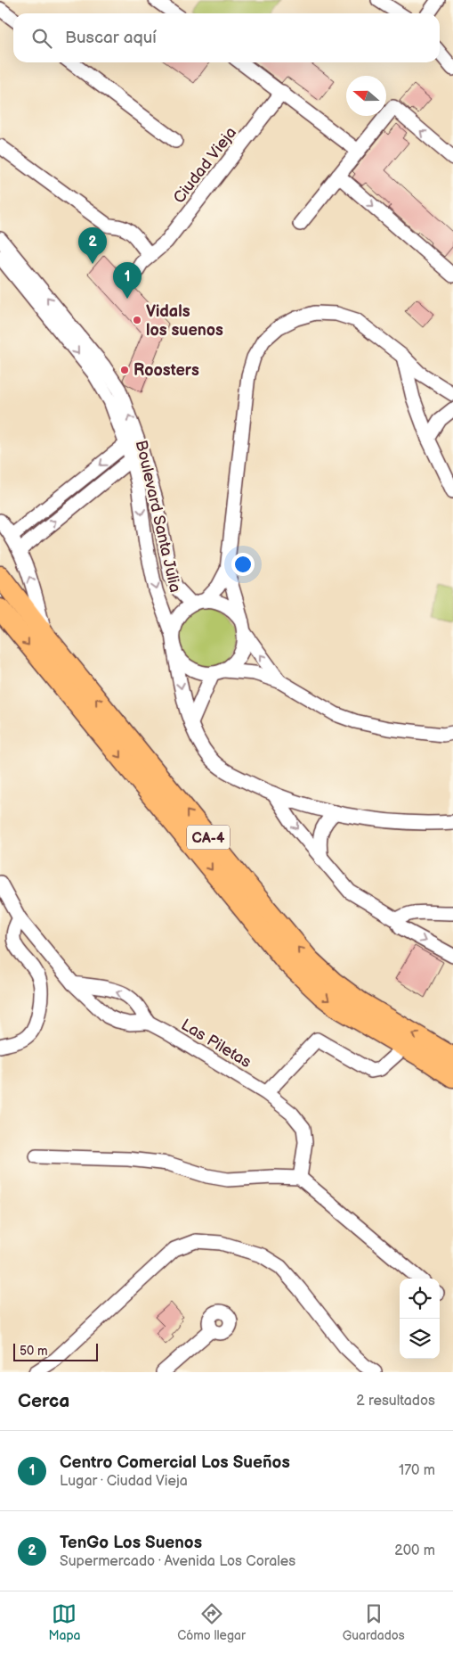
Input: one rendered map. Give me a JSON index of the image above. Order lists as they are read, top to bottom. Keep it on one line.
{"streets":{"highway":["CA-4"],"street":["Ciudad Vieja","Boulevard Santa Julia","Las Piletas"]},"places":["Vidals los suenos","Roosters"],"scale_bar":"50 m","north":"left","page":{"search":"Buscar aquí","pins":["2","1"],"scale":"50 m","heading":["Cerca","2 resultados"],"list":[{"mark":"1","name":"Centro Comercial Los Sueños","note":"Lugar · Ciudad Vieja","value":"170 m"},{"mark":"2","name":"TenGo Los Suenos","note":"Supermercado · Avenida Los Corales","value":"200 m"}],"nav":["Mapa","Cómo llegar","Guardados"]}}
